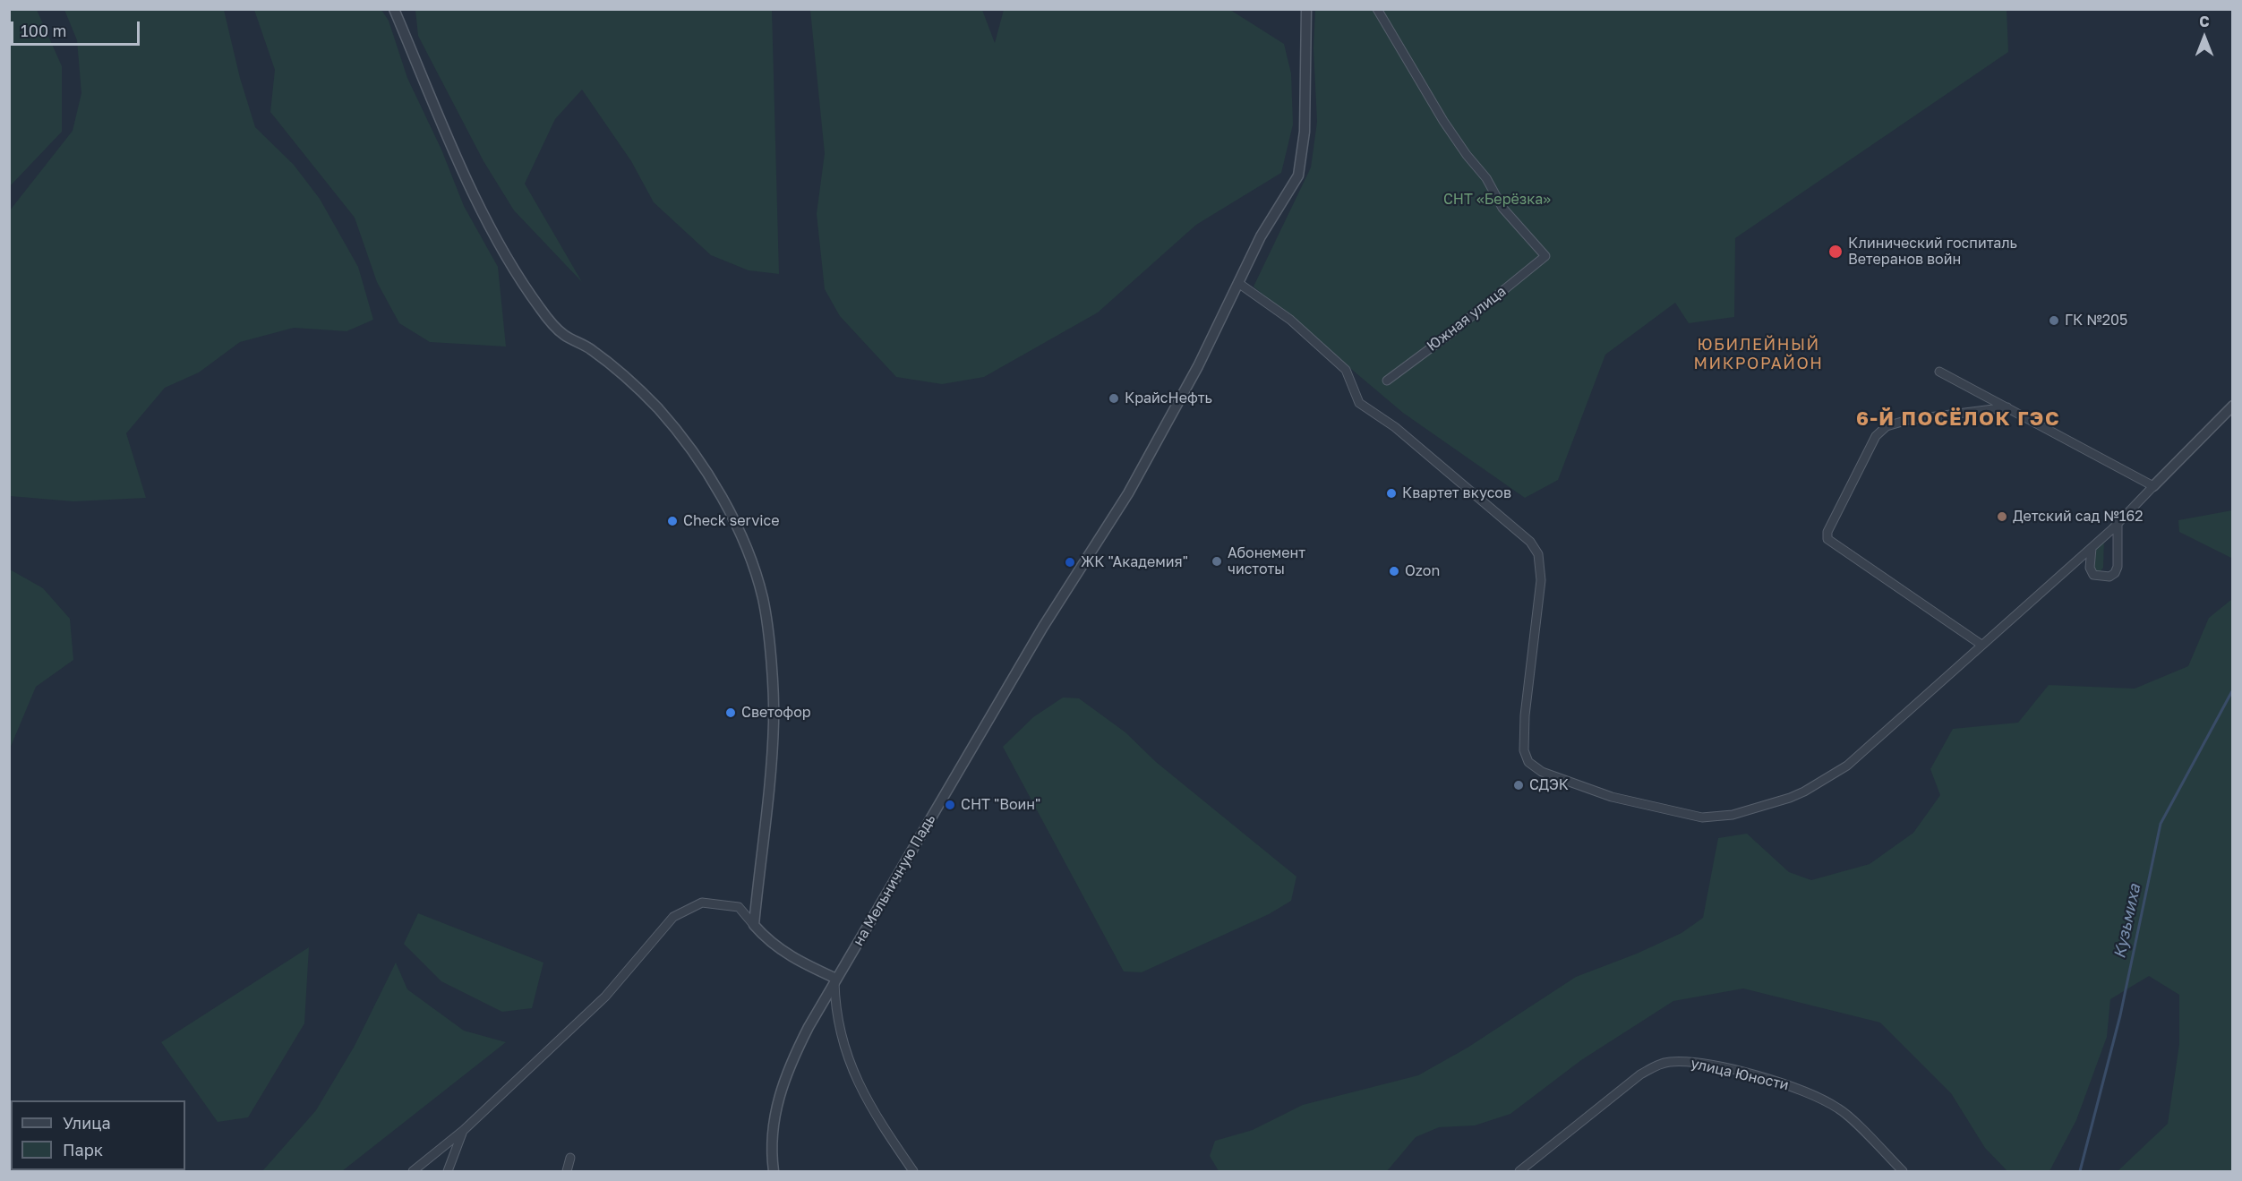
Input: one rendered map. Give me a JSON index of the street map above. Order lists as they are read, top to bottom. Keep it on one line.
{"streets":{"street":["Южная улица","на Мельничную Падь","улица Юности"]},"districts":["ЮБИЛЕЙНЫЙ МИКРОРАЙОН","6-Й ПОСЁЛОК ГЭС"],"water":["Кузьмиха"],"parks":["СНТ «Берёзка»"],"places":["Клинический госпиталь Ветеранов войн","ГК №205","КрайсНефть","Квартет вкусов","Детский сад №162","Check service","Абонемент чистоты","ЖК \"Академия\"","Ozon","Светофор","СДЭК","СНТ \"Воин\""],"legend":["Улица","Парк"],"scale_bar":"100 m","north":"top"}
